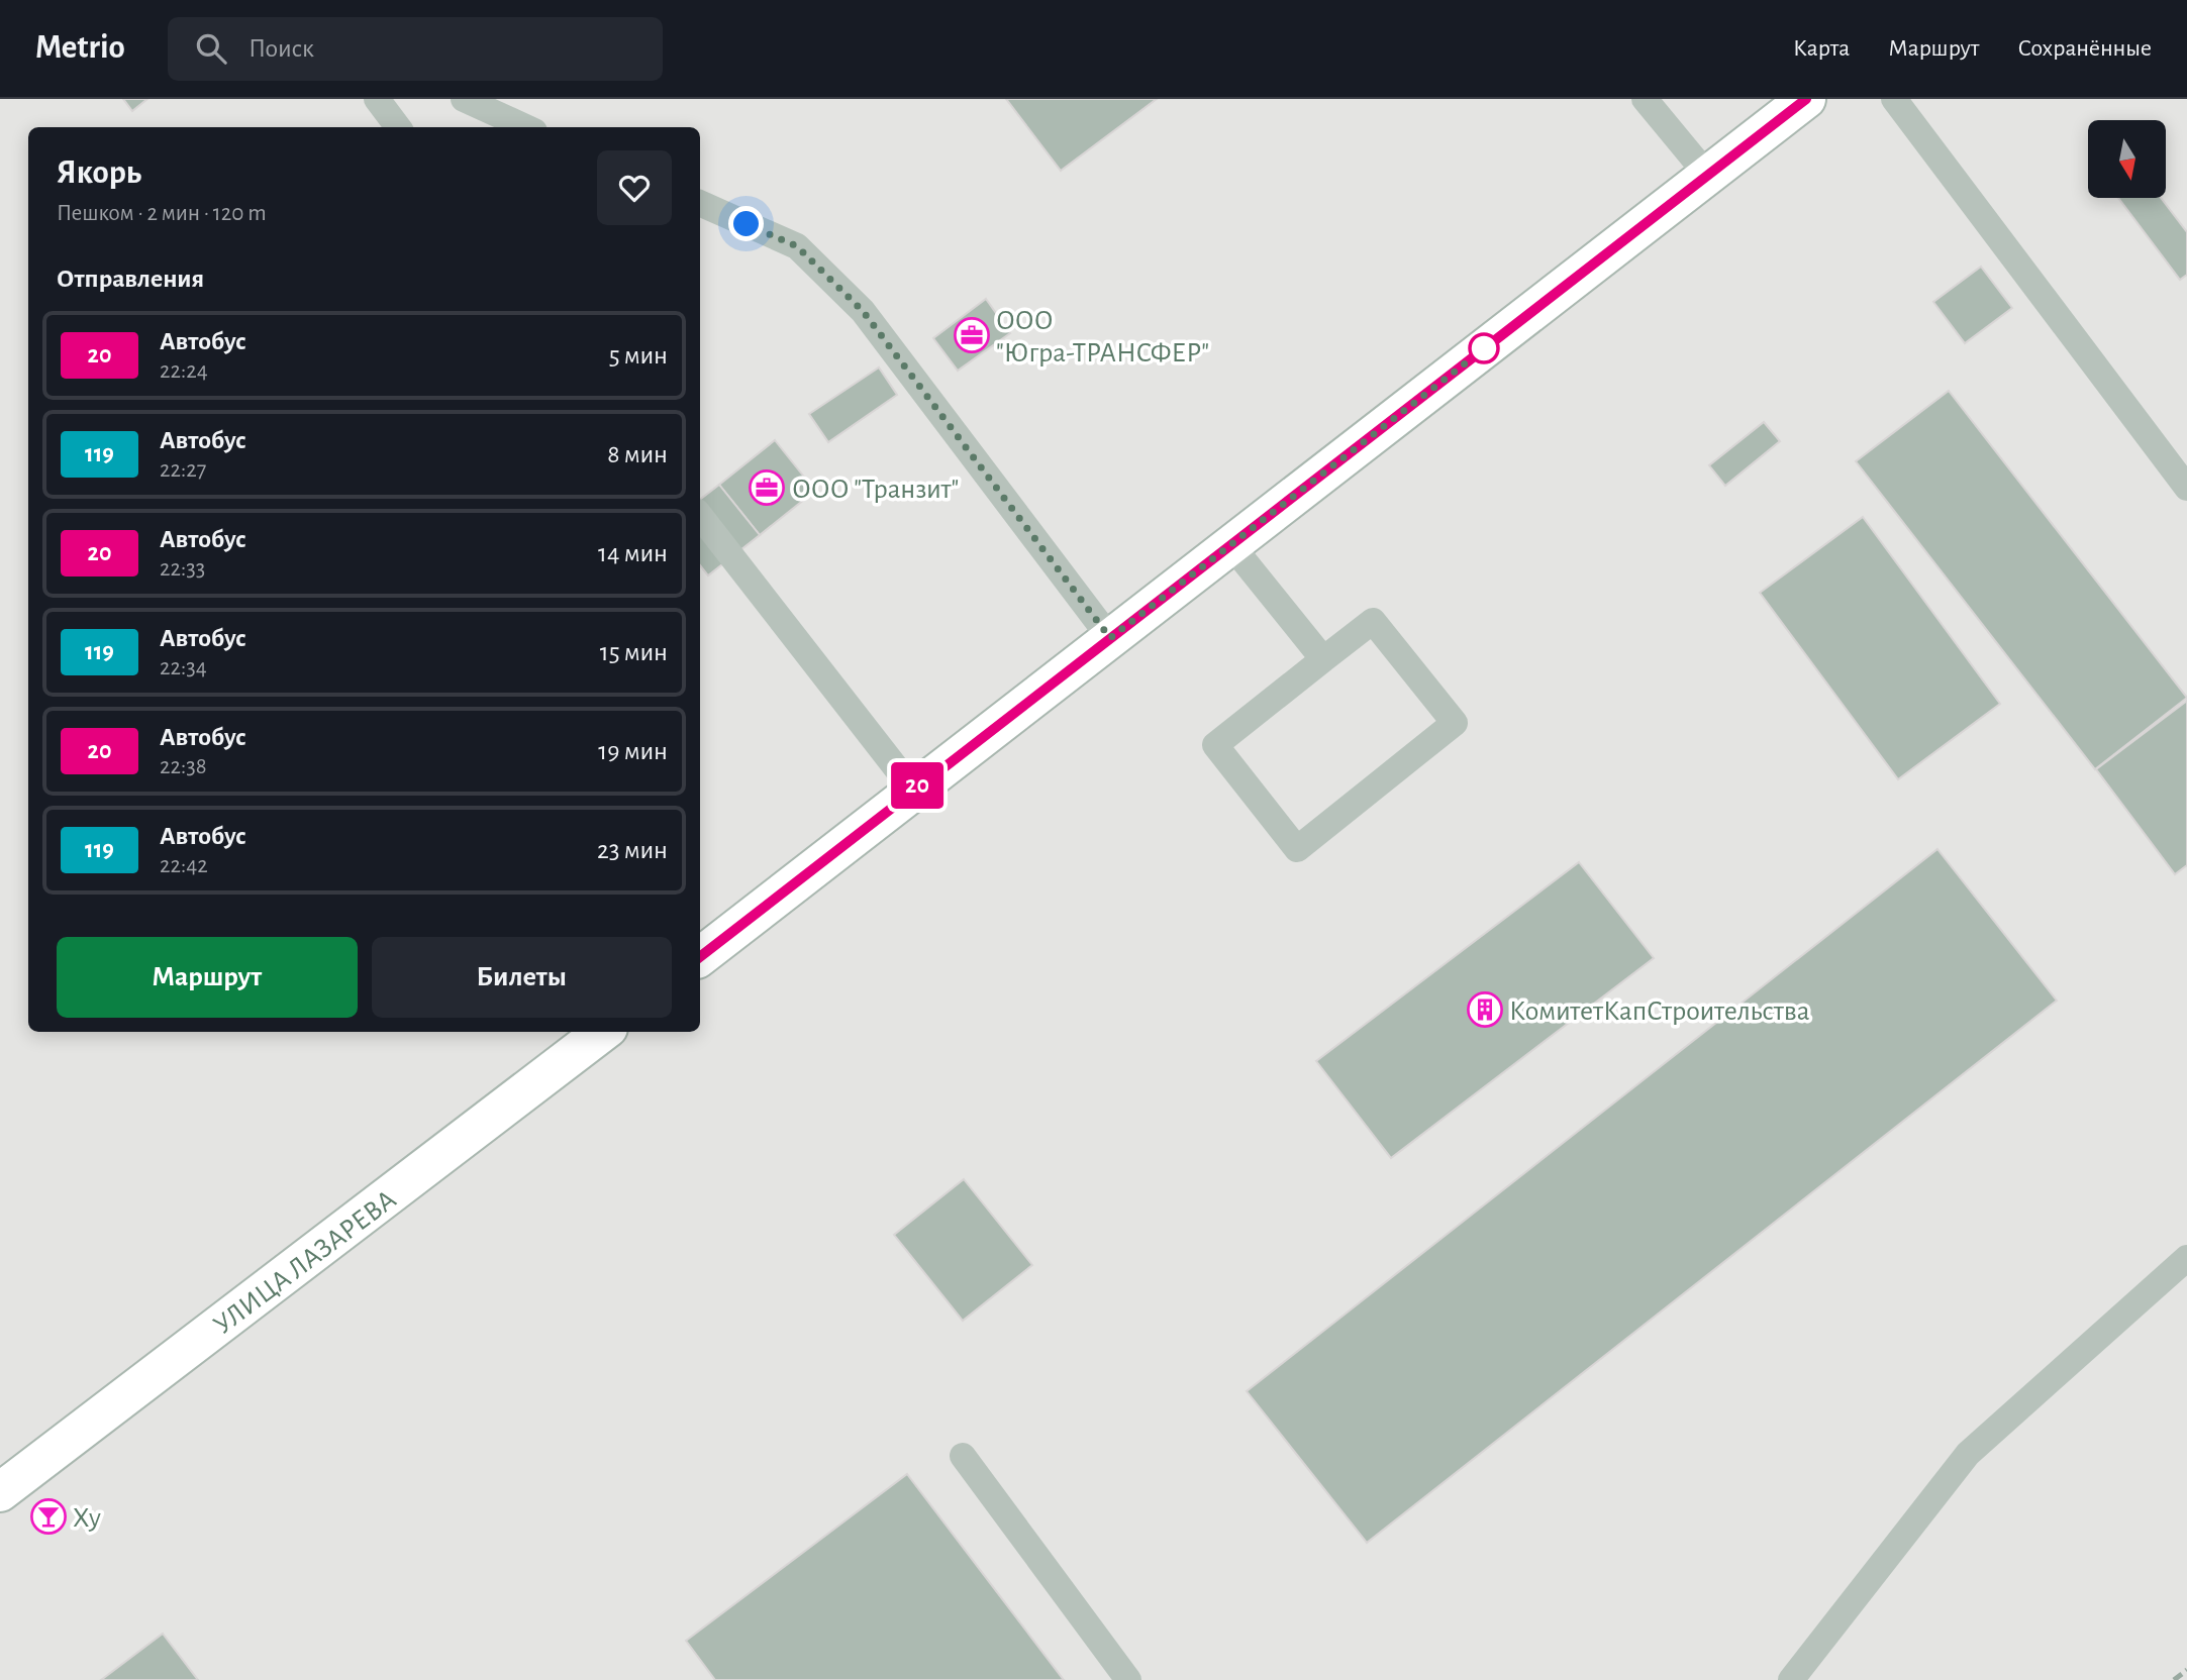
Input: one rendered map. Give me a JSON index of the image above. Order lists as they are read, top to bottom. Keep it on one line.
{"streets":{"main road":["УЛИЦА ЛАЗАРЕВА"]},"places":{"office":["ООО \"Югра-ТРАНСФЕР\"","ООО \"Транзит\""],"building":["КомитетКапСтроительства"],"bar":["Xy"]},"lines":["bus line 20"],"north":"bottom","page":{"header":"Metrio","search":"Поиск","nav":["Карта","Маршрут","Сохранённые"],"on_map":"20","heading":[["Якорь","Пешком · 2 мин · 120 m"],"Отправления"],"list":[{"mark":"20","name":"Автобус","note":"22:24","value":"5 мин"},{"mark":"119","name":"Автобус","note":"22:27","value":"8 мин"},{"mark":"20","name":"Автобус","note":"22:33","value":"14 мин"},{"mark":"119","name":"Автобус","note":"22:34","value":"15 мин"},{"mark":"20","name":"Автобус","note":"22:38","value":"19 мин"},{"mark":"119","name":"Автобус","note":"22:42","value":"23 мин"}],"buttons":["Маршрут","Билеты"]}}
